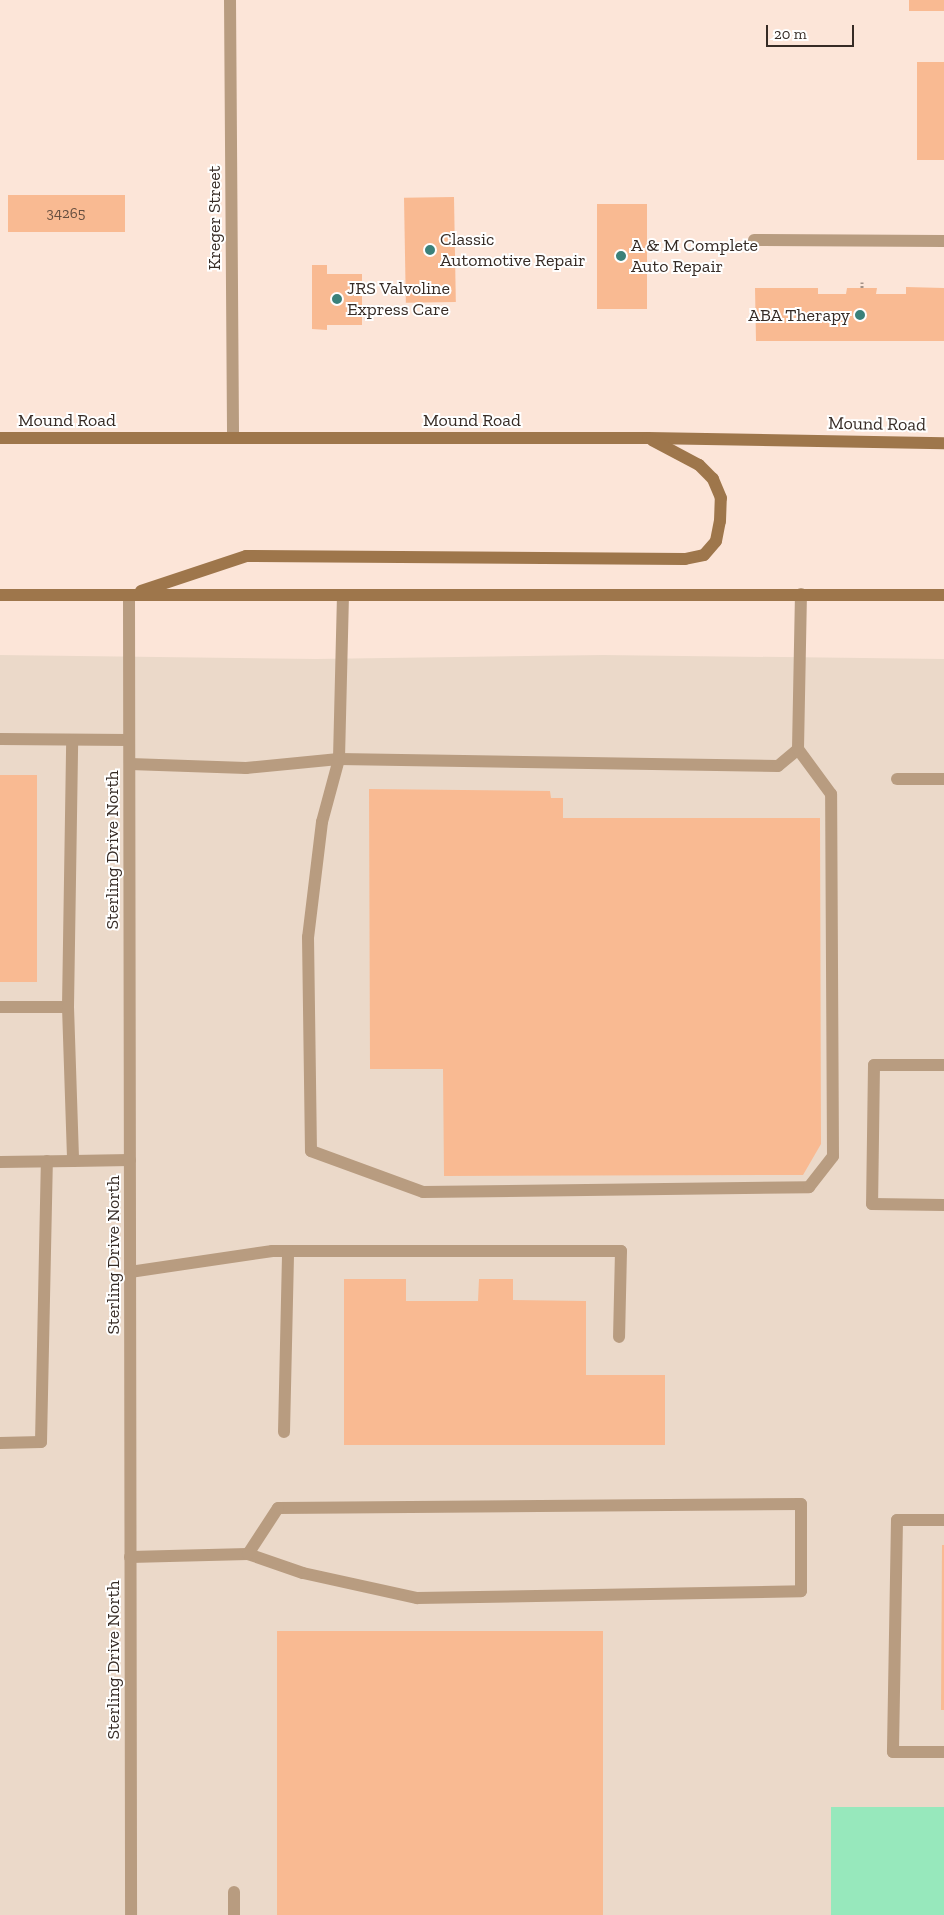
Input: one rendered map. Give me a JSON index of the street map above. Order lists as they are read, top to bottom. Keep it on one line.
{"streets":{"main road":["Mound Road"],"street":["Kreger Street","Sterling Drive North"]},"crossings":[["Kreger Street","Mound Road"]],"places":["Classic Automotive Repair","A & M Complete Auto Repair","JRS Valvoline Express Care","ABA Therapy"],"house_numbers":["34265"],"scale_bar":"20 m"}
